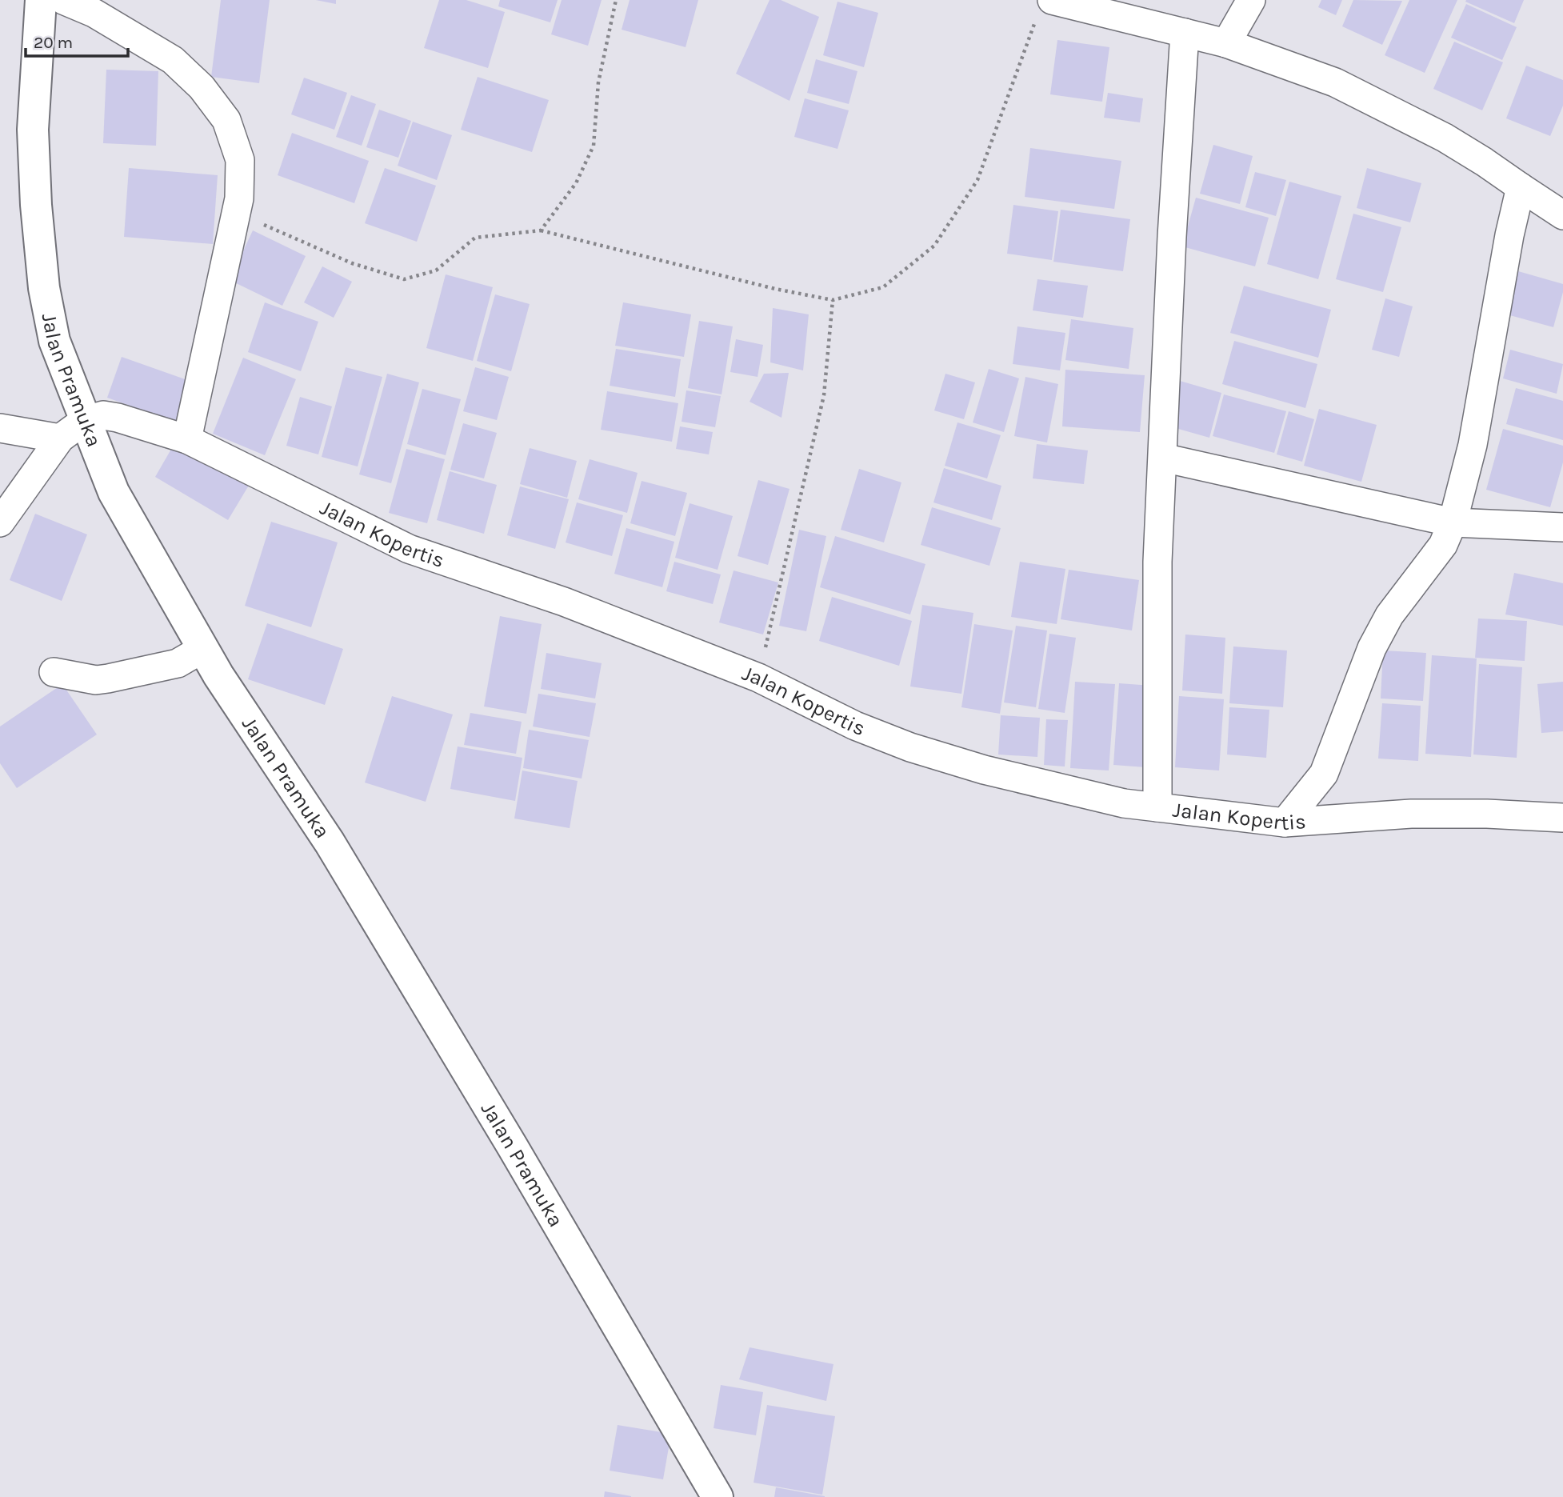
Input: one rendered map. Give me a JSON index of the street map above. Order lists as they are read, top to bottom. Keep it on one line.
{"streets":{"street":["Jalan Pramuka","Jalan Kopertis"]},"crossings":[["Jalan Pramuka","Jalan Kopertis"]],"scale_bar":"20 m"}
